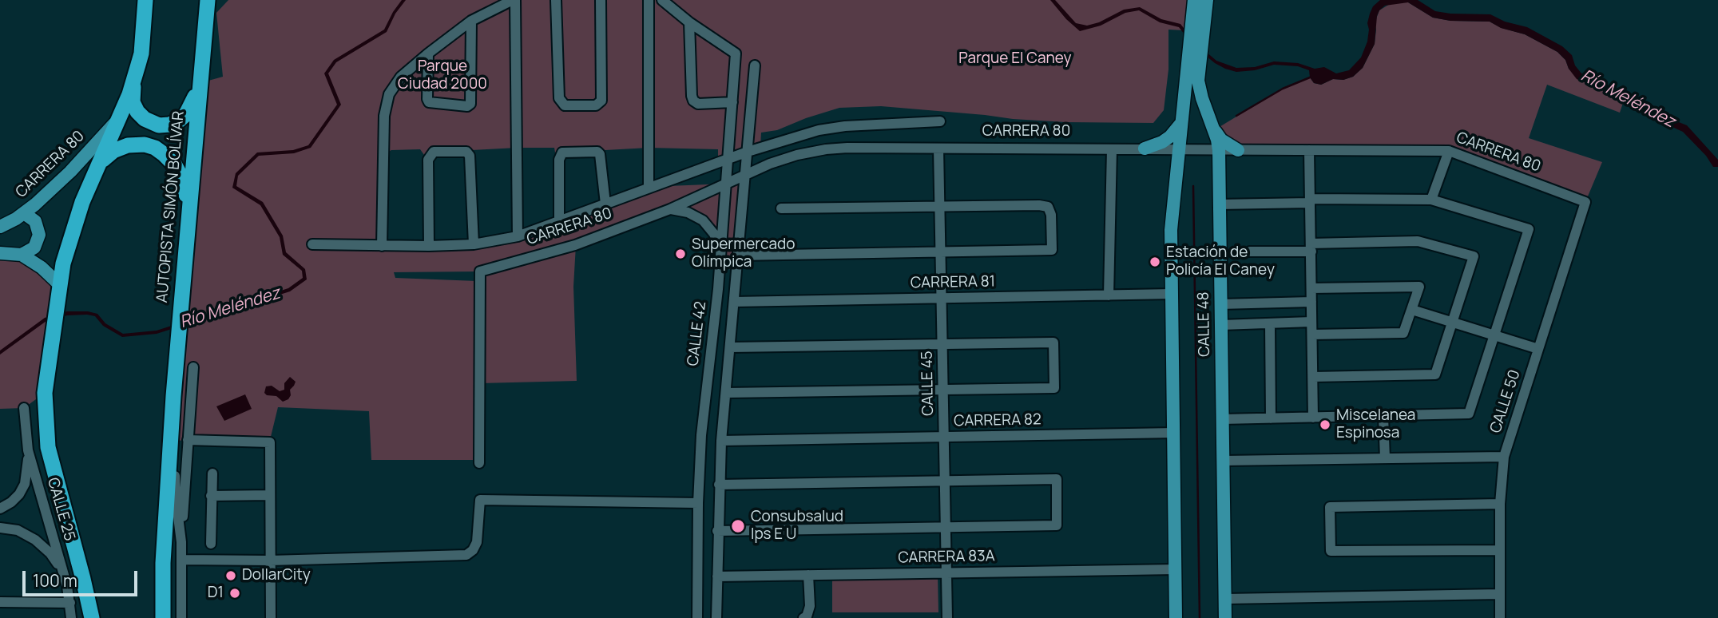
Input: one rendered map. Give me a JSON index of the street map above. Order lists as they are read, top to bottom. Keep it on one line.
{"streets":{"highway":["AUTOPISTA SIMÓN BOLÍVAR"],"main road":["CARRERA 80","CALLE 48"],"street":["CARRERA 81","CALLE 42","CALLE 45","CALLE 50","CARRERA 82","CALLE 25","CARRERA 83A"]},"crossings":[["CARRERA 80","CALLE 48"],["CARRERA 80","CALLE 42"],["CARRERA 80","CALLE 45"],["CARRERA 80","CALLE 50"],["CARRERA 81","CALLE 48"],["CARRERA 81","CALLE 45"],["CALLE 48","CARRERA 82"],["CALLE 48","CARRERA 83A"],["CALLE 45","CARRERA 82"],["CALLE 45","CARRERA 83A"]],"water":["Río Meléndez"],"parks":["Parque El Caney","Parque Ciudad 2000"],"places":["Supermercado Olímpica","Estación de Policía El Caney","Miscelanea Espinosa","Consubsalud Ips E U","DollarCity","D1"],"scale_bar":"100 m"}
